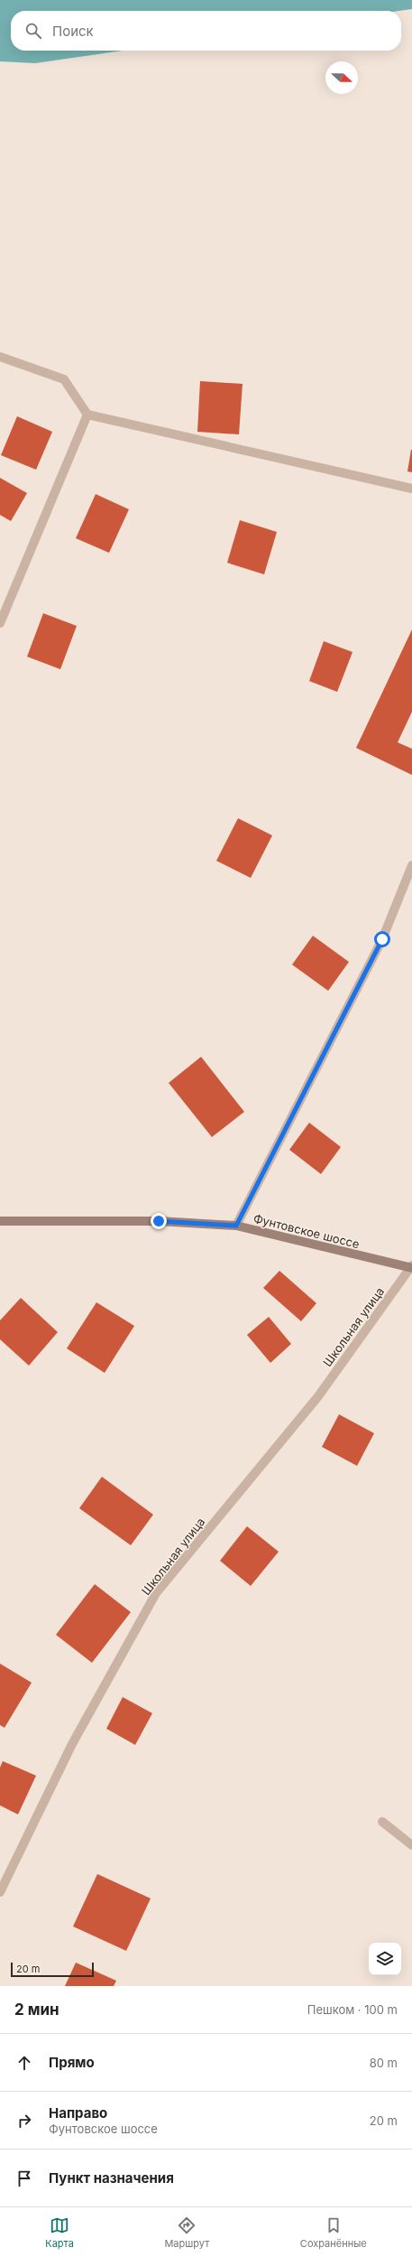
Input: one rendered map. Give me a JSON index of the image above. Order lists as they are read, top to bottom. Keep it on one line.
{"streets":{"street":["Фунтовское шоссе","Школьная улица"]},"crossings":[["Фунтовское шоссе","Школьная улица"]],"scale_bar":"20 m","north":"right","page":{"search":"Поиск","scale":"20 m","heading":["2 мин","Пешком · 100 m"],"list":[["Прямо","80 m"],["Направо","Фунтовское шоссе","20 m"],"Пункт назначения"],"nav":["Карта","Маршрут","Сохранённые"]}}
